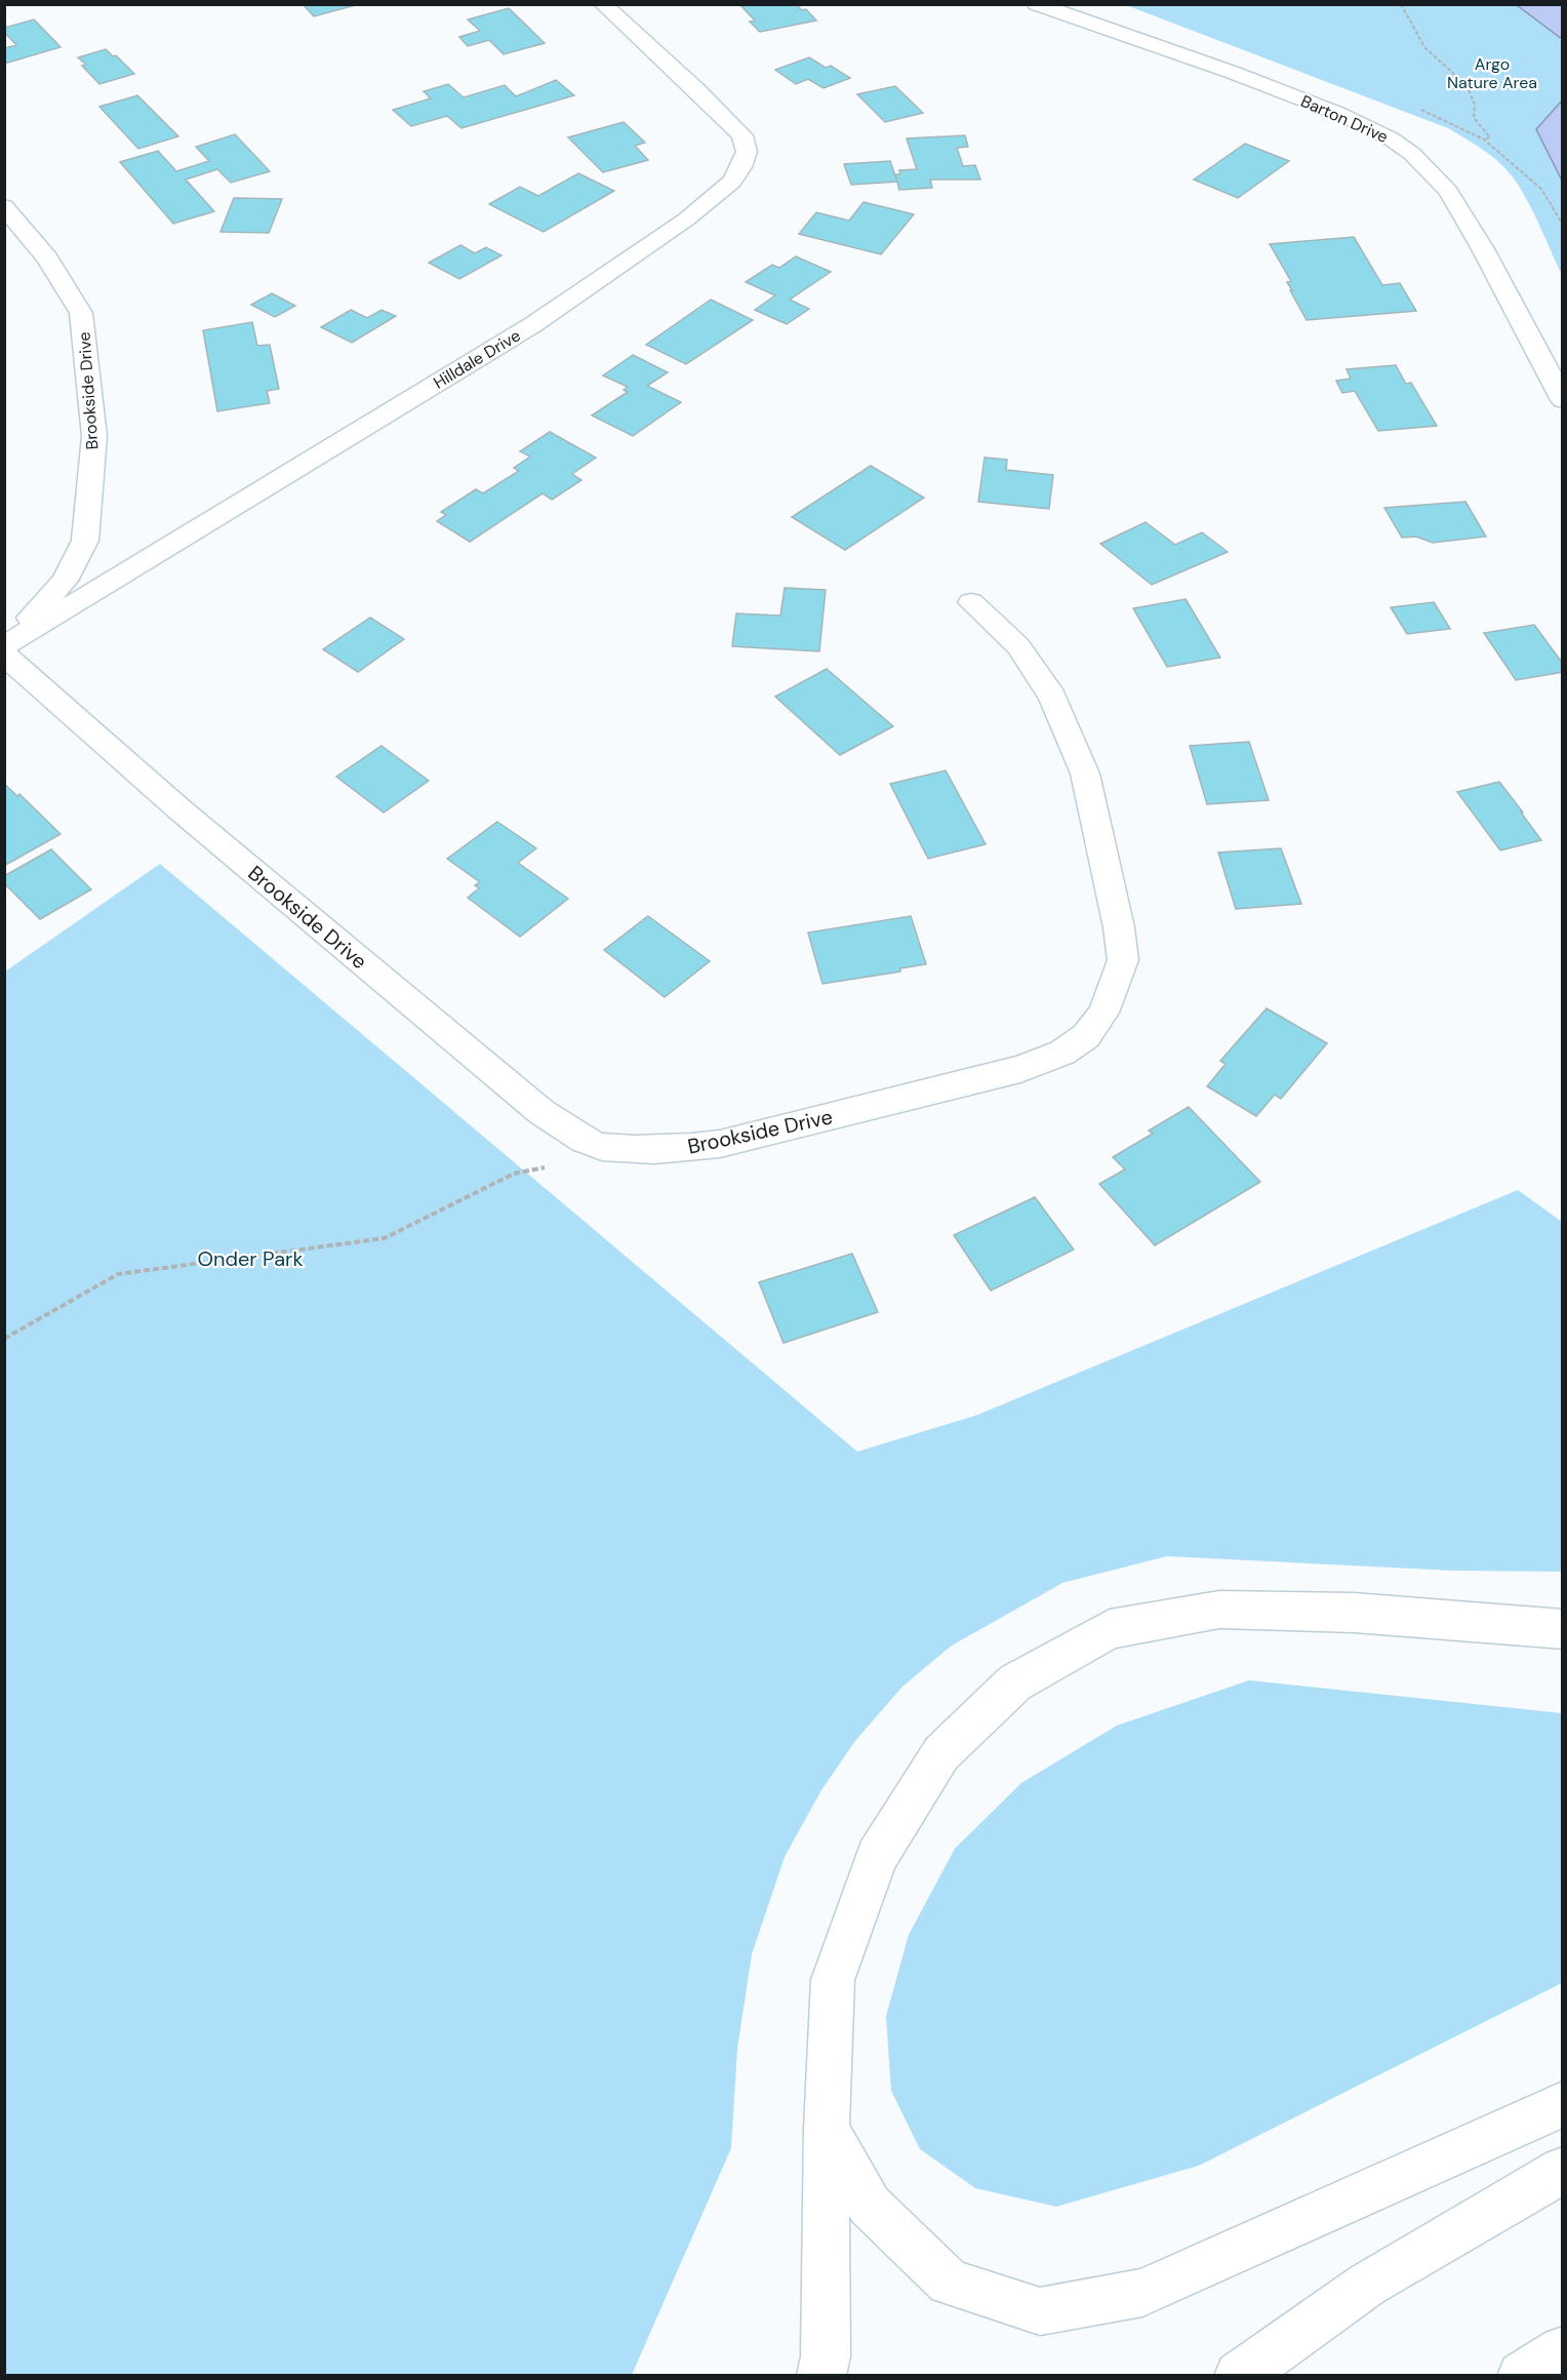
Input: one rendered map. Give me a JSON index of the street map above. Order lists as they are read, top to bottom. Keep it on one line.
{"streets":{"main road":["Barton Drive","Hilldale Drive","Brookside Drive"]},"crossings":[["Hilldale Drive","Brookside Drive"]],"parks":["Argo Nature Area","Onder Park"]}
